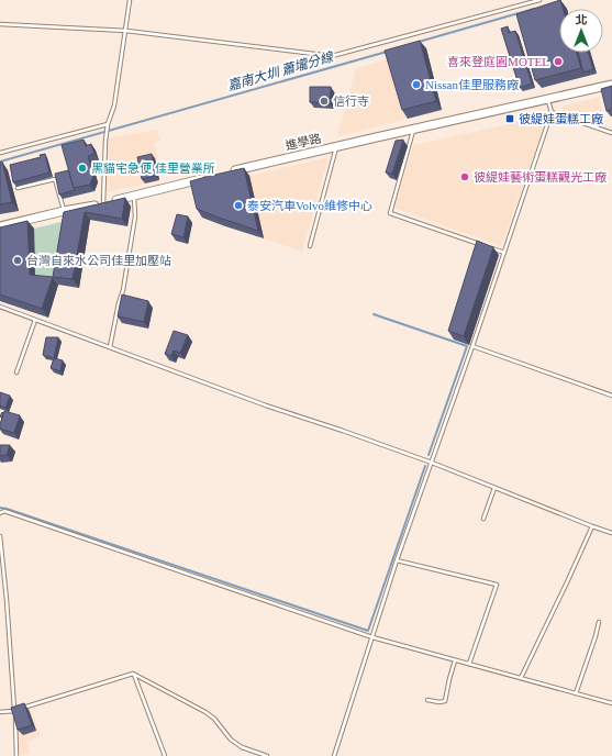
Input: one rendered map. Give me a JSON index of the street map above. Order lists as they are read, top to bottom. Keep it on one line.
{"streets":{"main road":["進學路"]},"water":["嘉南大圳 蕭壠分線"],"places":{"other":["喜來登庭園MOTEL","Nissan佳里服務廠","信行寺","黑貓宅急便 佳里營業所","彼緹娃藝術蛋糕觀光工廠","泰安汽車Volvo維修中心","台灣自來水公司佳里加壓站"],"transit":["彼緹娃蛋糕工廠"]},"north":"top"}
